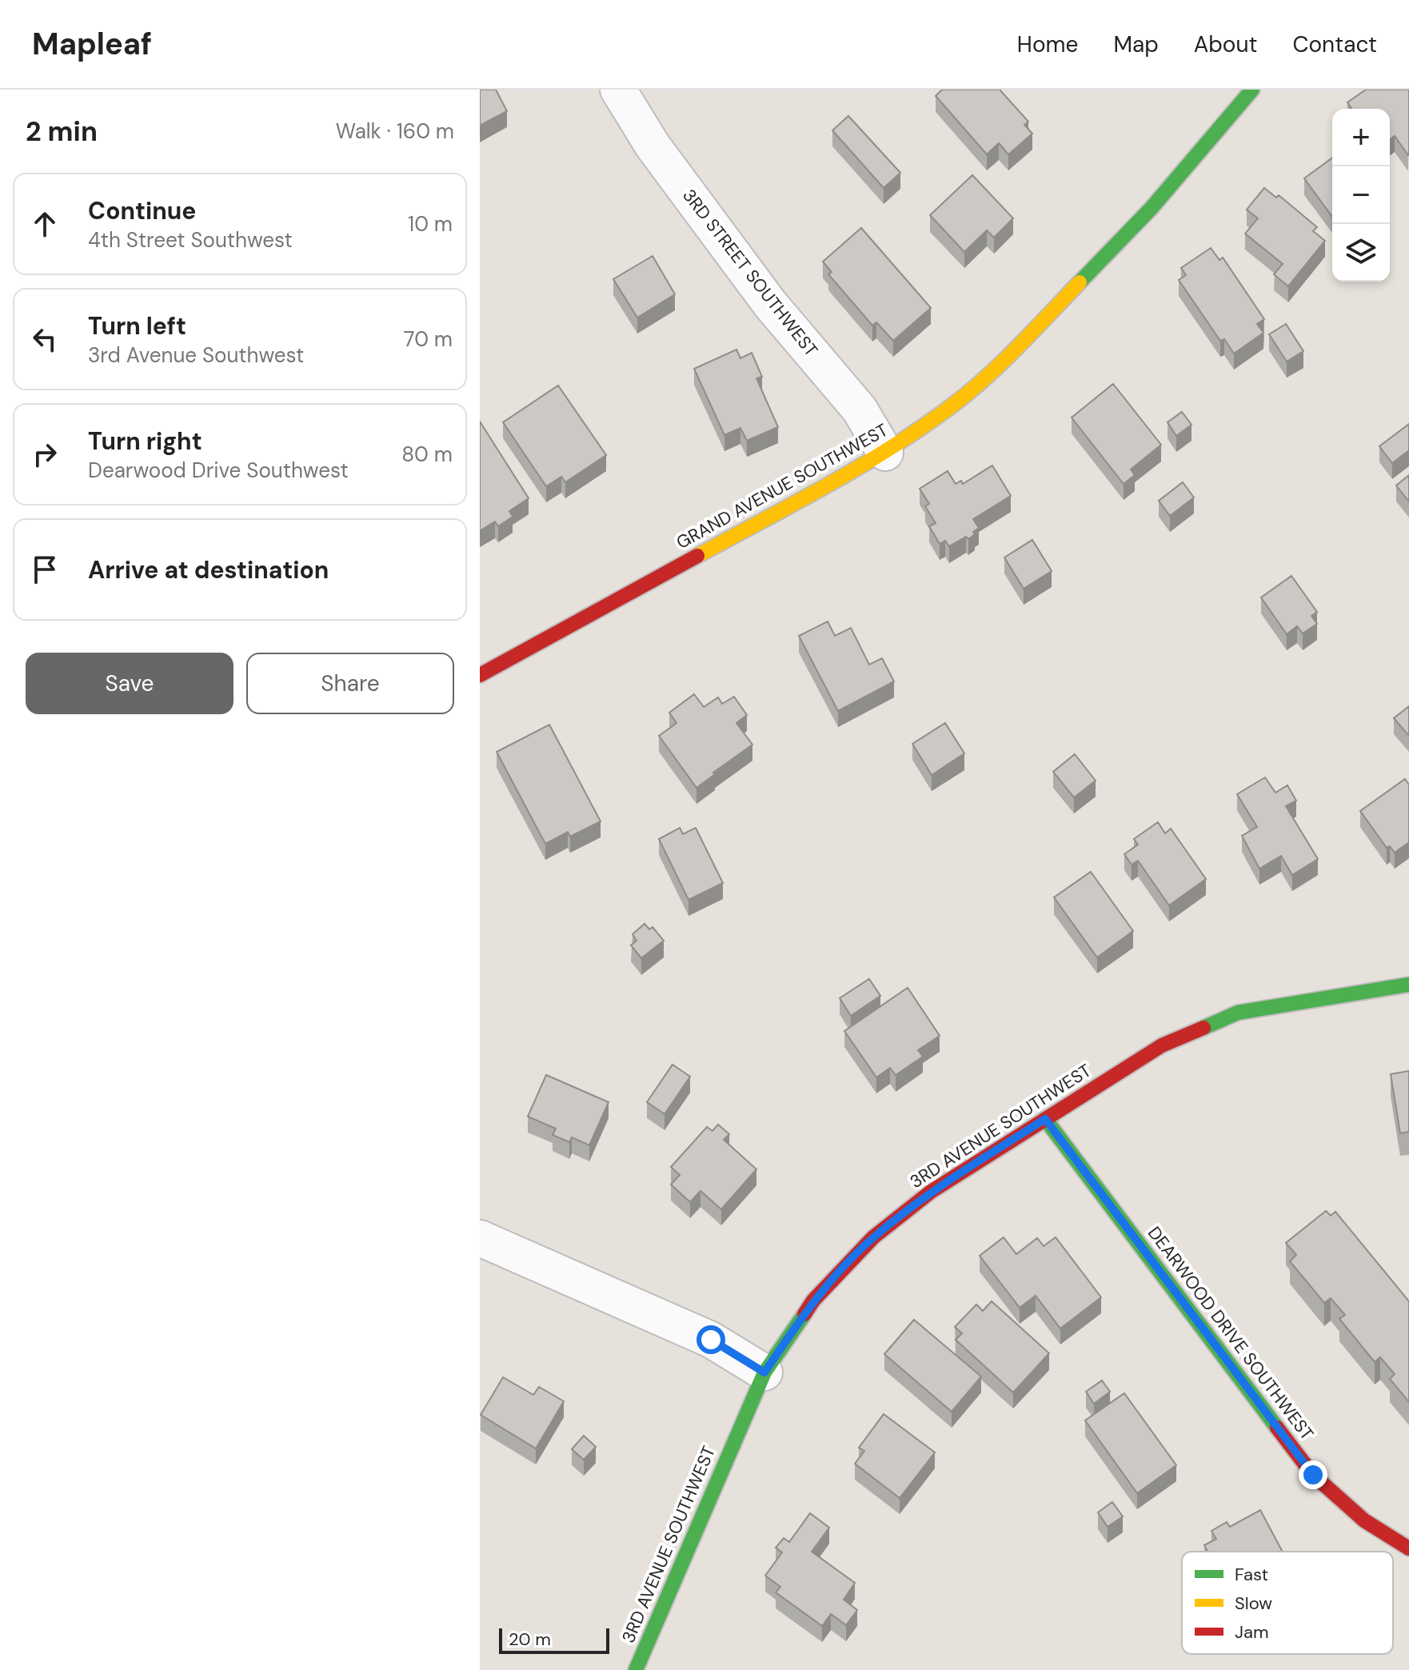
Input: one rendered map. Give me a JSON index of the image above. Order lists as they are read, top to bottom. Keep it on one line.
{"streets":{"street":["3RD STREET SOUTHWEST","GRAND AVENUE SOUTHWEST","3RD AVENUE SOUTHWEST","DEARWOOD DRIVE SOUTHWEST"]},"crossings":[["3RD STREET SOUTHWEST","GRAND AVENUE SOUTHWEST"],["3RD AVENUE SOUTHWEST","DEARWOOD DRIVE SOUTHWEST"]],"legend":["Fast","Slow","Jam"],"scale_bar":"20 m","page":{"header":"Mapleaf","nav":["Home","Map","About","Contact"],"heading":["2 min","Walk · 160 m"],"map_buttons":["+","−"],"list":[["Continue","4th Street Southwest","10 m"],["Turn left","3rd Avenue Southwest","70 m"],["Turn right","Dearwood Drive Southwest","80 m"],"Arrive at destination"],"buttons":["Save","Share"],"scale":"20 m"}}
